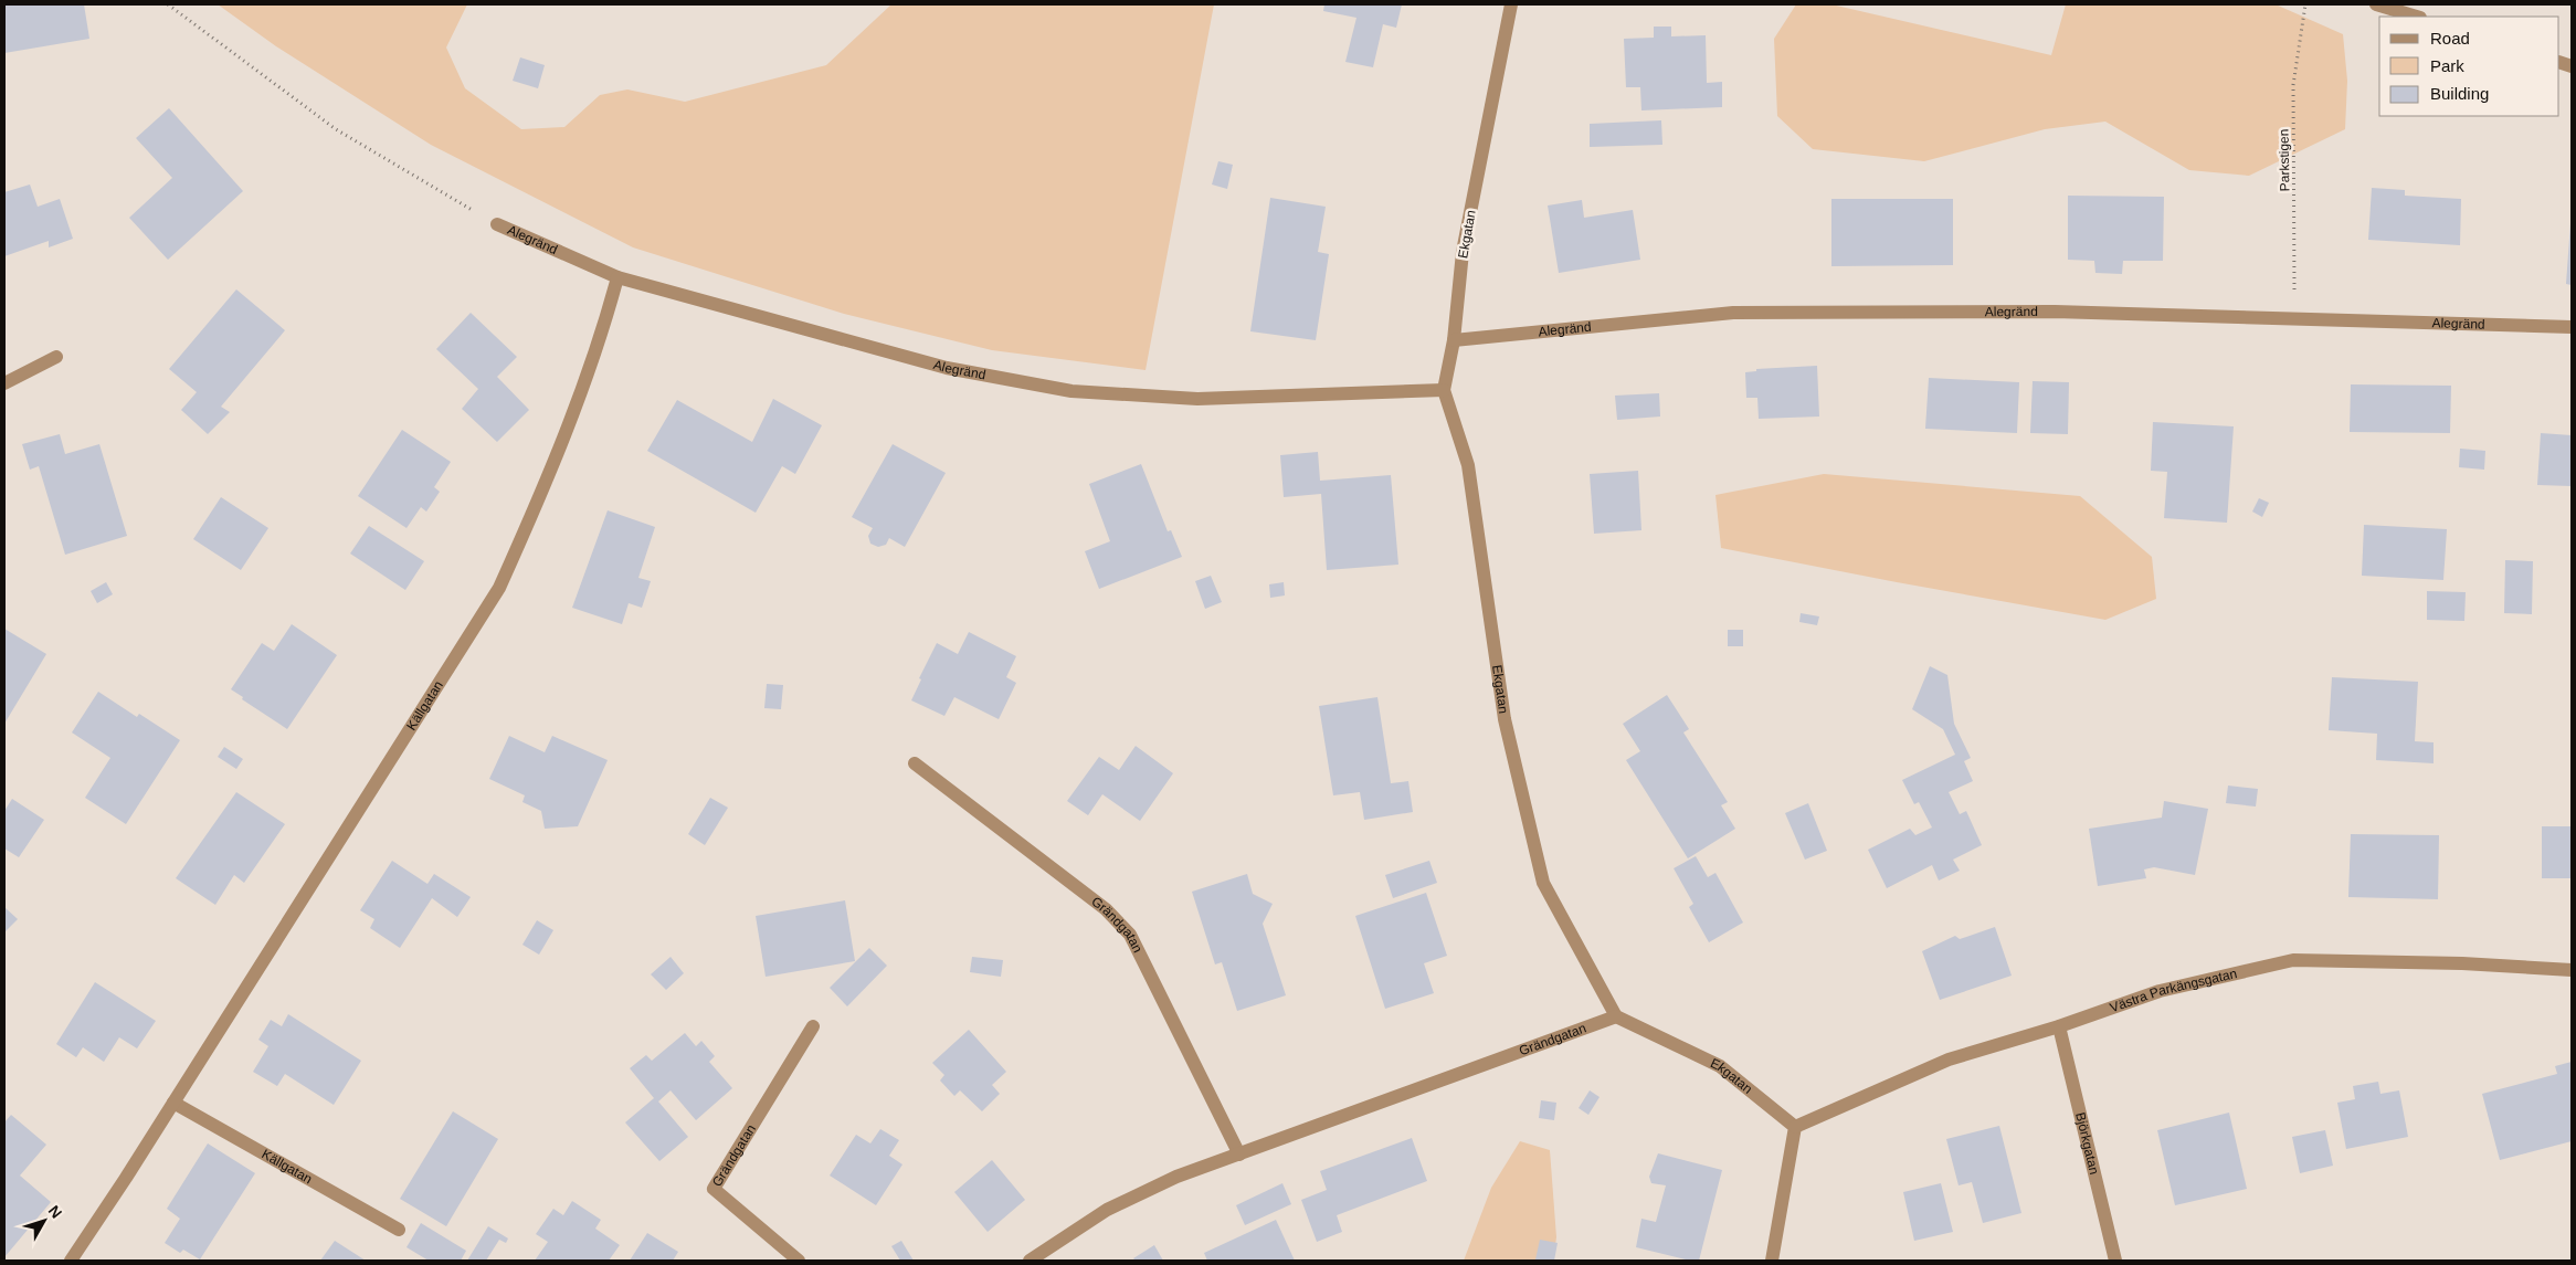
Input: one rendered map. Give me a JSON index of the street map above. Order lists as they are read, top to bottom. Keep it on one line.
{"streets":{"street":["Ekgatan","Alegränd","Källgatan","Grändgatan","Västra Parkängsgatan","Björkgatan"],"path":["Parkstigen"]},"crossings":[["Parkstigen","Alegränd"],["Ekgatan","Alegränd"],["Ekgatan","Grändgatan"],["Ekgatan","Västra Parkängsgatan"],["Alegränd","Källgatan"],["Västra Parkängsgatan","Björkgatan"]],"legend":["Road","Park","Building"],"north":"top right"}
